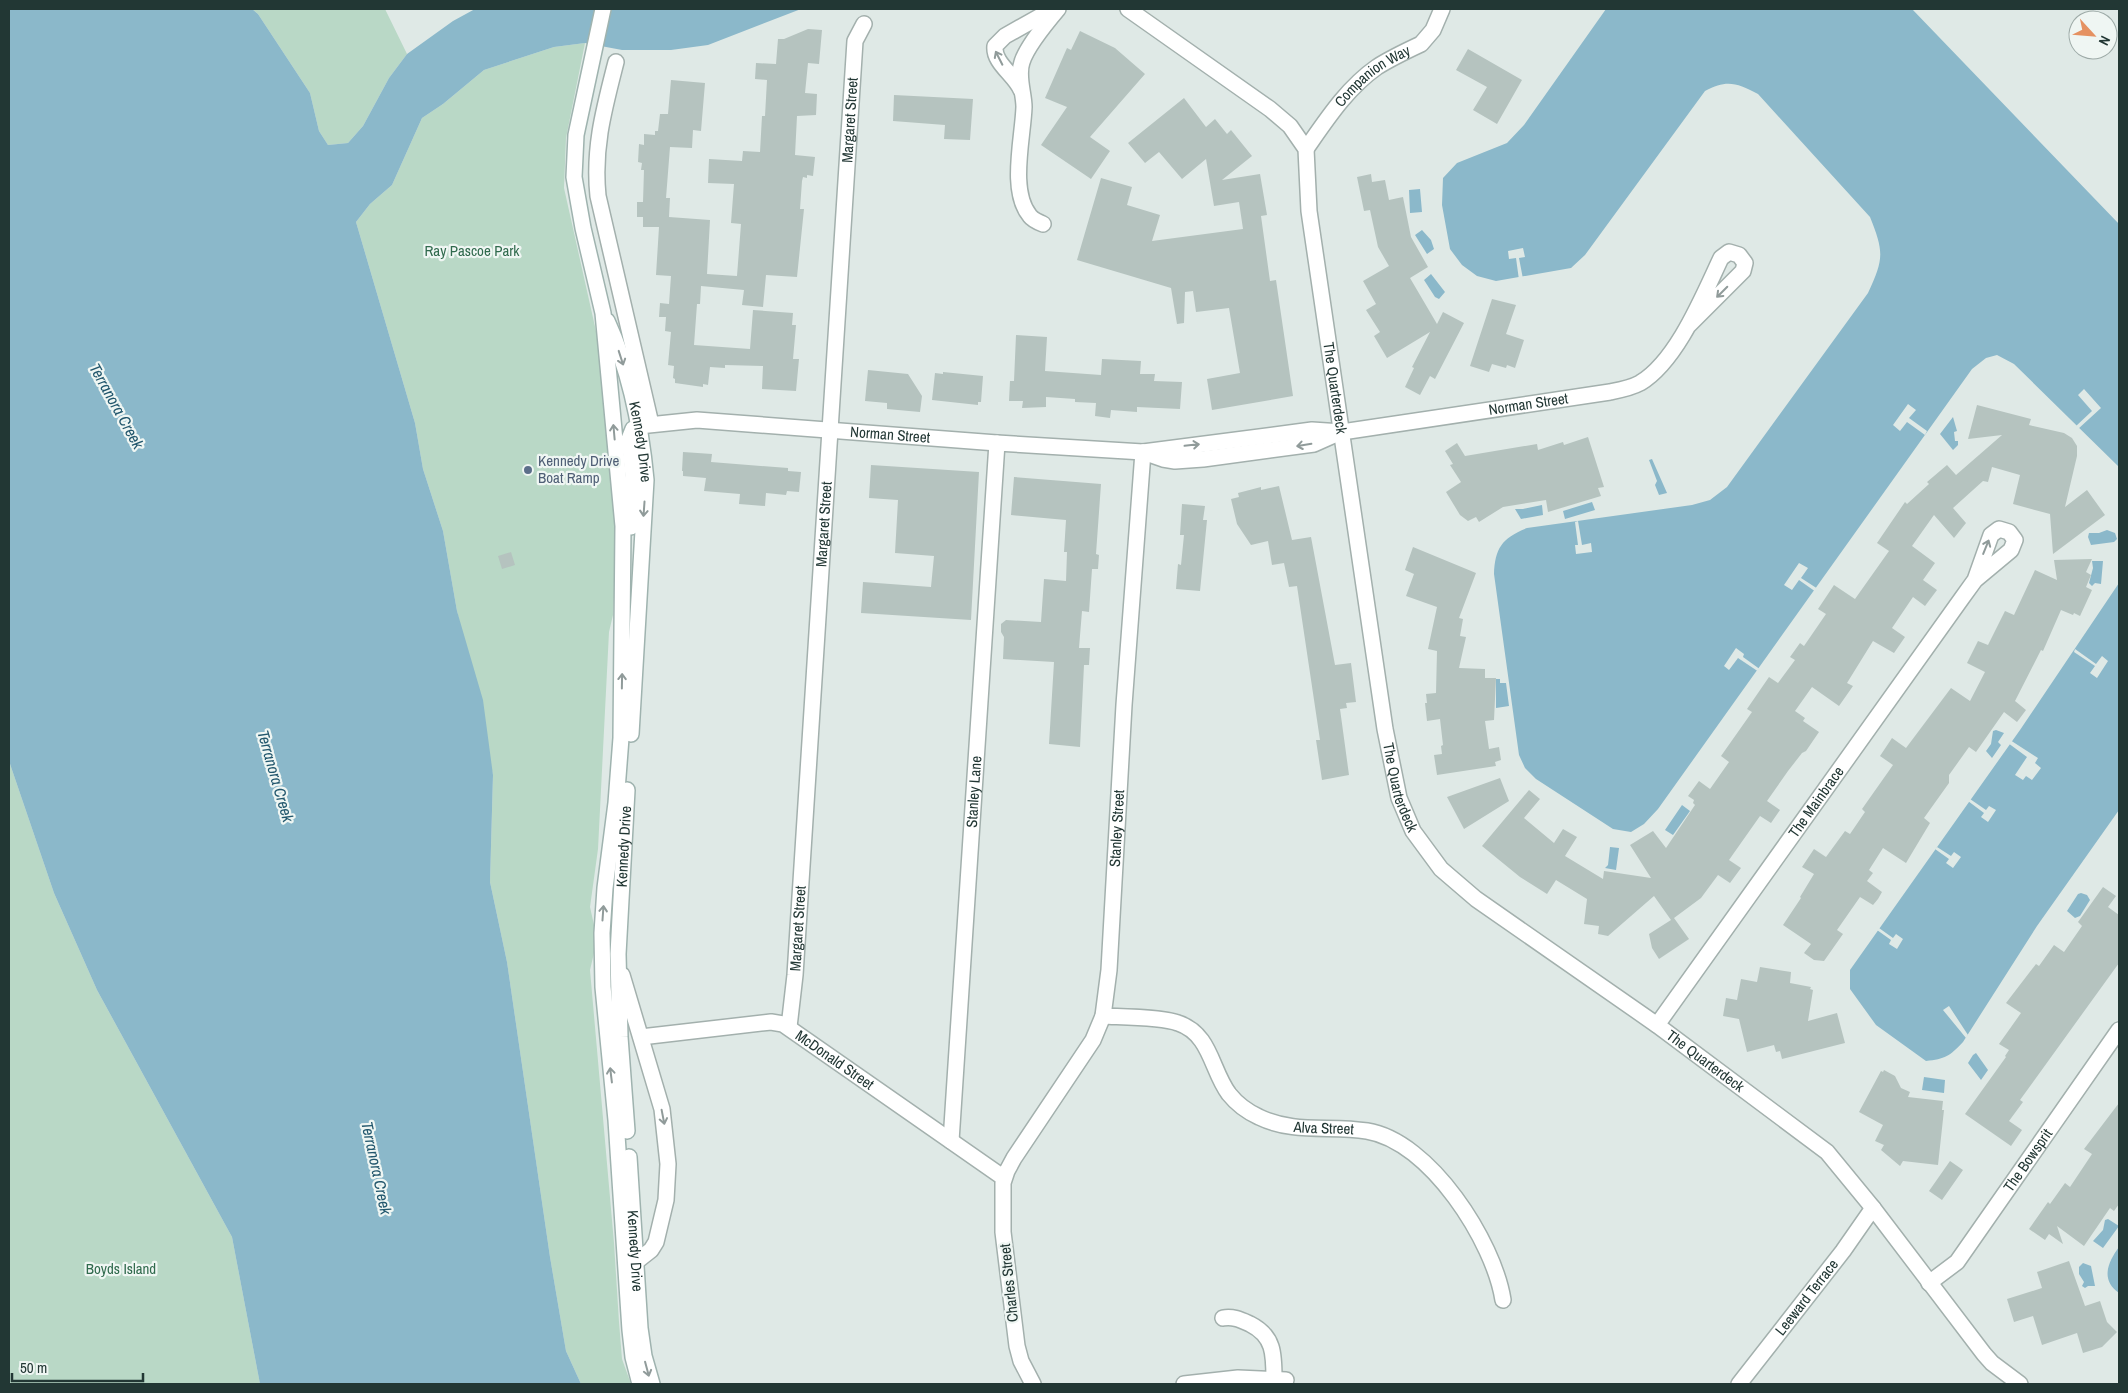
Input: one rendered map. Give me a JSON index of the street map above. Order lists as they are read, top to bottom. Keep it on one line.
{"streets":{"street":["Companion Way","Margaret Street","The Quarterdeck","Norman Street","Kennedy Drive","Stanley Lane","The Mainbrace","Stanley Street","McDonald Street","Alva Street","The Bowsprit","Charles Street","Leeward Terrace"]},"crossings":[["Companion Way","The Quarterdeck"],["Margaret Street","Norman Street"],["Margaret Street","McDonald Street"],["The Quarterdeck","Norman Street"],["The Quarterdeck","The Mainbrace"],["The Quarterdeck","The Bowsprit"],["The Quarterdeck","Leeward Terrace"],["Norman Street","Kennedy Drive"],["Norman Street","Stanley Lane"],["Norman Street","Stanley Street"],["Stanley Lane","McDonald Street"],["Stanley Street","McDonald Street"],["Stanley Street","Alva Street"],["Stanley Street","Charles Street"],["McDonald Street","Charles Street"]],"water":["Terranora Creek"],"parks":["Ray Pascoe Park","Boyds Island"],"places":["Kennedy Drive Boat Ramp"],"scale_bar":"50 m","north":"bottom right"}
